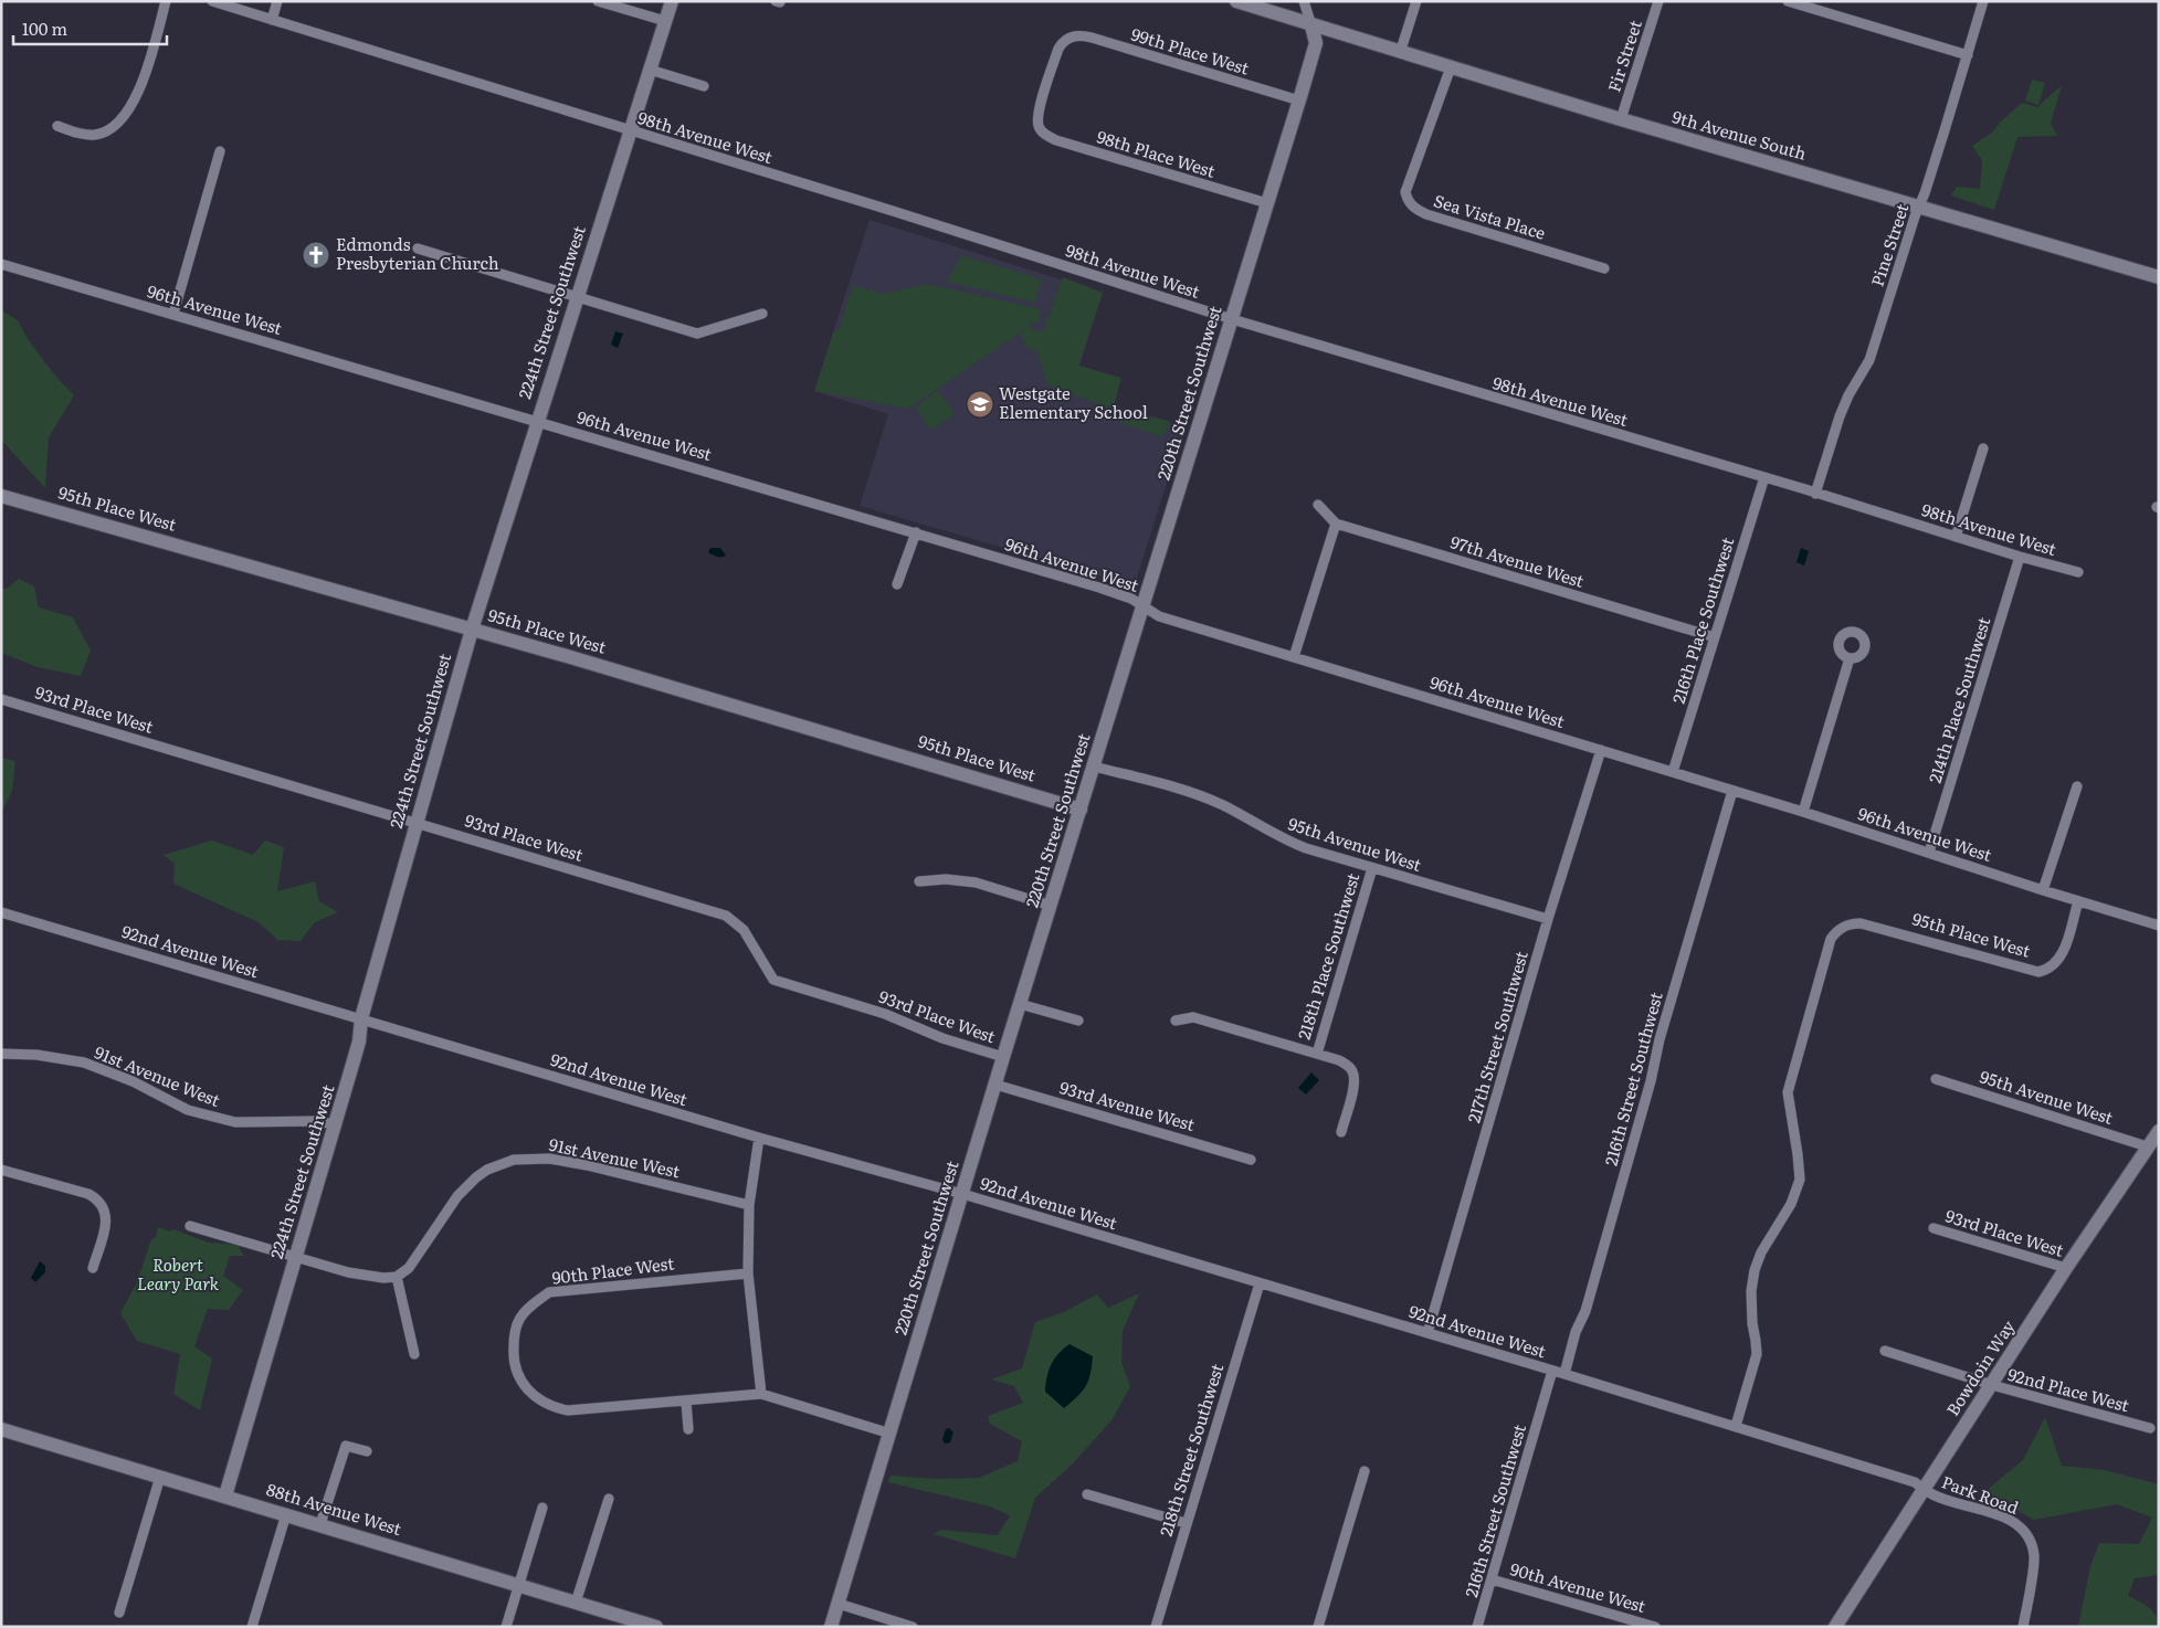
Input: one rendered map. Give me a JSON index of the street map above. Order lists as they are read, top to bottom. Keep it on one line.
{"streets":{"street":["99th Place West","Fir Street","9th Avenue South","98th Avenue West","98th Place West","Sea Vista Place","Pine Street","96th Avenue West","224th Street Southwest","220th Street Southwest","95th Place West","97th Avenue West","216th Place Southwest","214th Place Southwest","93rd Place West","95th Avenue West","92nd Avenue West","218th Place Southwest","217th Street Southwest","91st Avenue West","216th Street Southwest","93rd Avenue West","90th Place West","Bowdoin Way","92nd Place West","218th Street Southwest","Park Road","88th Avenue West","90th Avenue West"]},"crossings":[["99th Place West","98th Place West"],["99th Place West","220th Street Southwest"],["Fir Street","9th Avenue South"],["9th Avenue South","Sea Vista Place"],["9th Avenue South","Pine Street"],["9th Avenue South","220th Street Southwest"],["98th Avenue West","Pine Street"],["98th Avenue West","224th Street Southwest"],["98th Avenue West","220th Street Southwest"],["98th Avenue West","216th Place Southwest"],["98th Avenue West","214th Place Southwest"],["98th Place West","220th Street Southwest"],["96th Avenue West","224th Street Southwest"],["96th Avenue West","220th Street Southwest"],["96th Avenue West","95th Place West"],["96th Avenue West","216th Place Southwest"],["96th Avenue West","214th Place Southwest"],["96th Avenue West","217th Street Southwest"],["96th Avenue West","216th Street Southwest"],["224th Street Southwest","95th Place West"],["224th Street Southwest","93rd Place West"],["224th Street Southwest","92nd Avenue West"],["224th Street Southwest","91st Avenue West"],["224th Street Southwest","88th Avenue West"],["220th Street Southwest","95th Place West"],["220th Street Southwest","93rd Place West"],["220th Street Southwest","95th Avenue West"],["220th Street Southwest","92nd Avenue West"],["220th Street Southwest","93rd Avenue West"],["95th Place West","92nd Avenue West"],["97th Avenue West","216th Place Southwest"],["93rd Place West","Bowdoin Way"],["95th Avenue West","218th Place Southwest"],["95th Avenue West","217th Street Southwest"],["95th Avenue West","Bowdoin Way"],["92nd Avenue West","217th Street Southwest"],["92nd Avenue West","216th Street Southwest"],["92nd Avenue West","Bowdoin Way"],["92nd Avenue West","218th Street Southwest"],["92nd Avenue West","Park Road"],["216th Street Southwest","90th Avenue West"],["Bowdoin Way","92nd Place West"],["Bowdoin Way","Park Road"]],"parks":["Robert Leary Park"],"places":{"church":["Edmonds Presbyterian Church"],"school or university":["Westgate Elementary School"]},"scale_bar":"100 m"}
